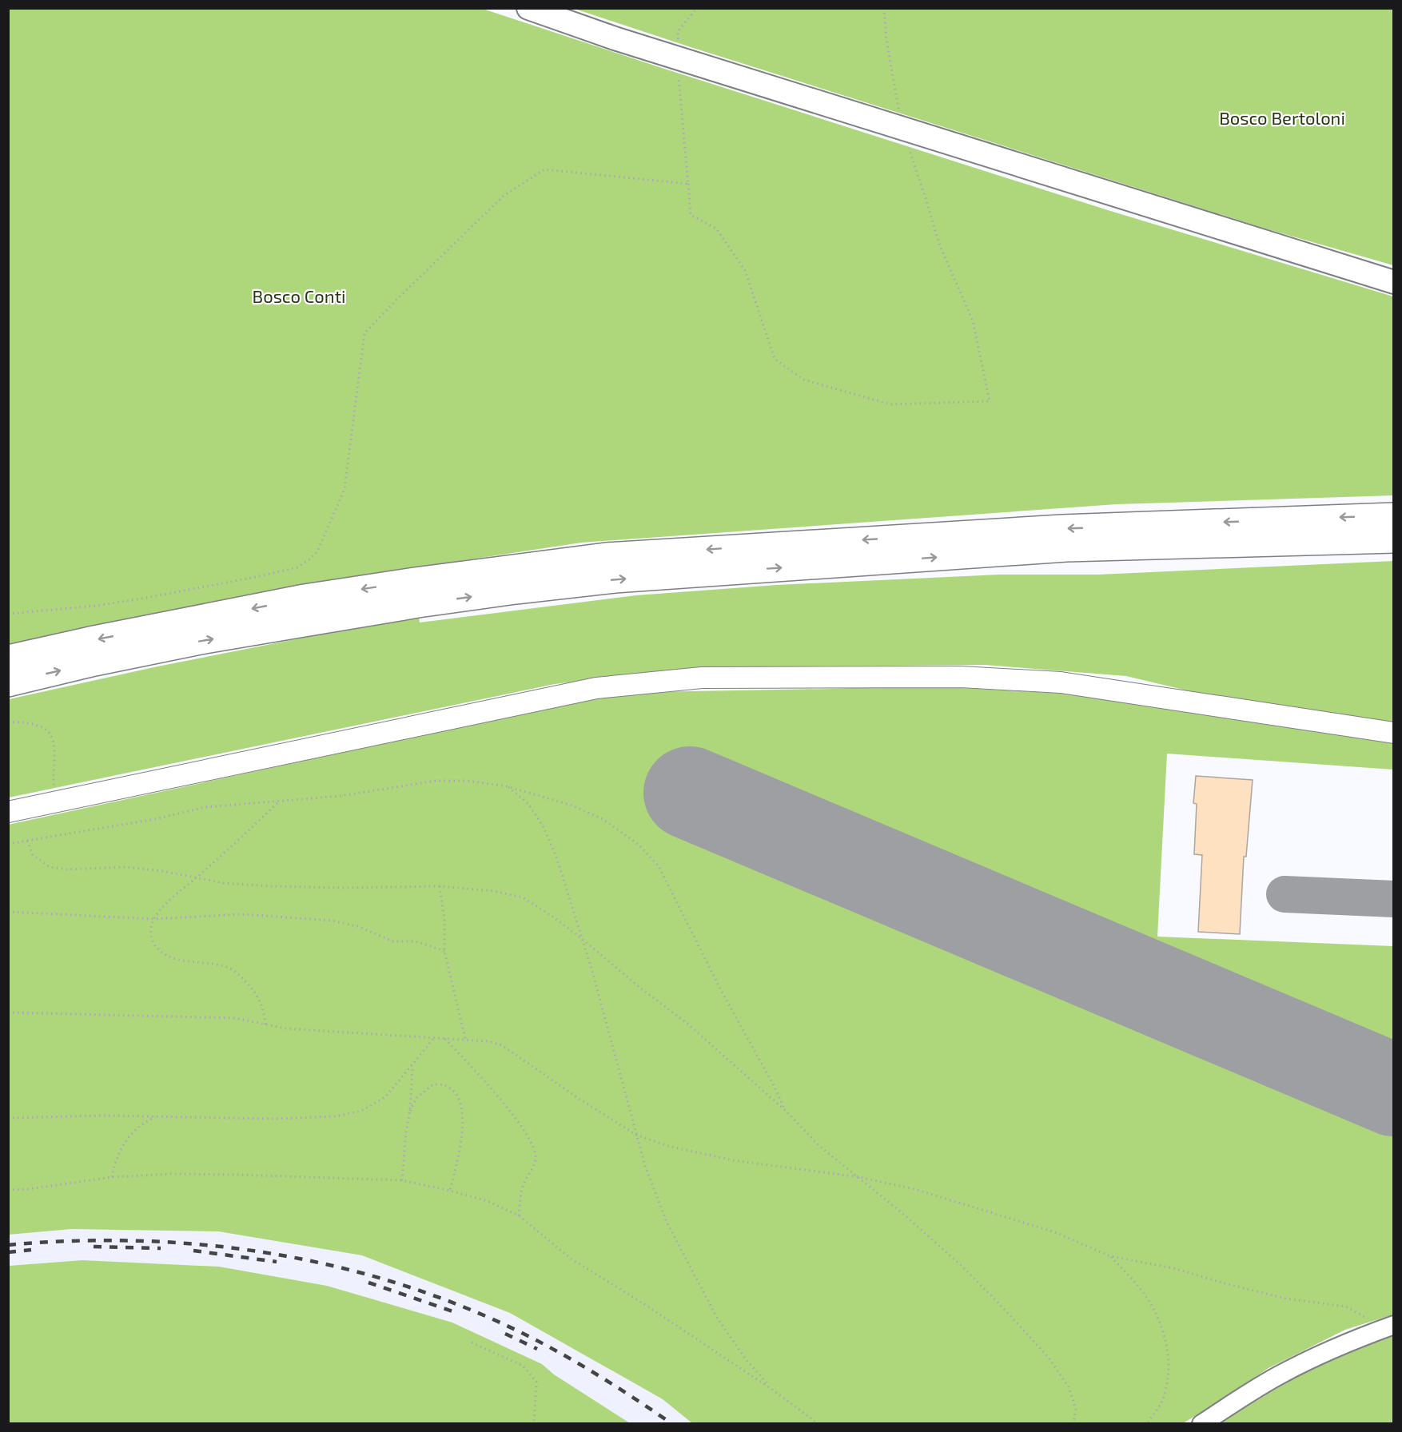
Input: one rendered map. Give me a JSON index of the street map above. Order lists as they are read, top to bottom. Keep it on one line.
{"parks":["Bosco Bertoloni","Bosco Conti"]}
